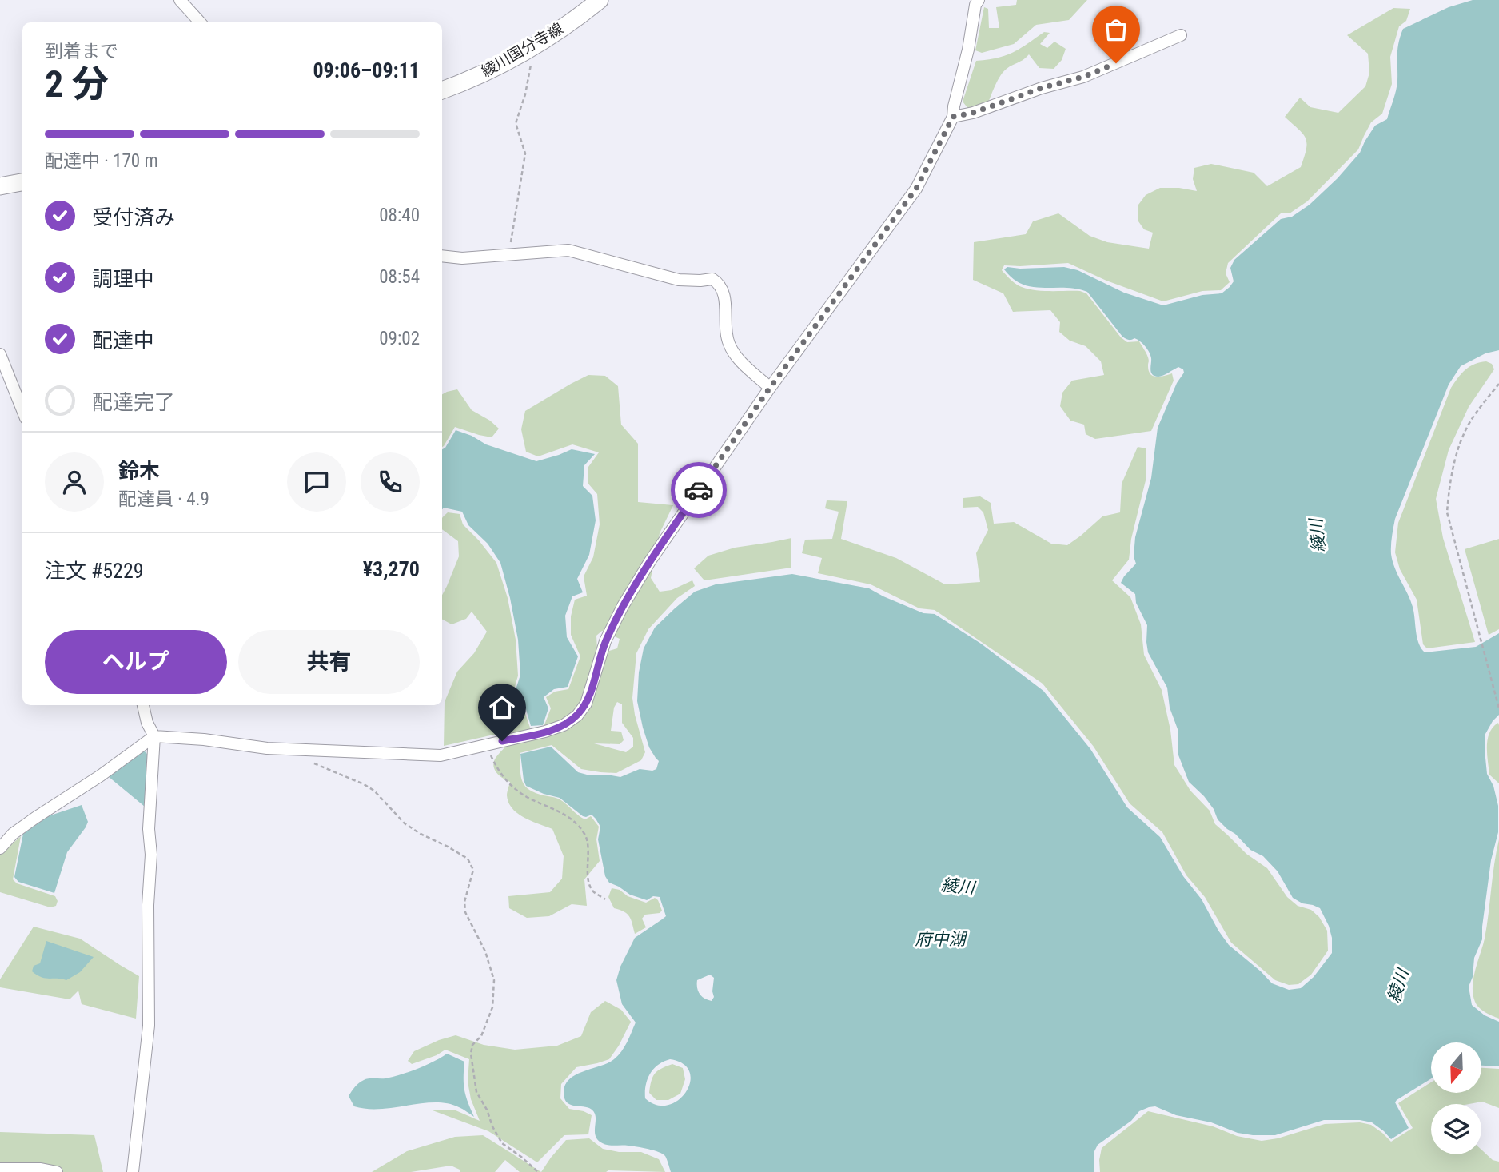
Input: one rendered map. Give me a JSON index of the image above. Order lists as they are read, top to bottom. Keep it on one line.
{"streets":{"main road":["綾川国分寺線"]},"water":["綾川","府中湖"],"north":"bottom","page":{"heading":["2 分","到着まで","09:06–09:11"],"panel":["鈴木","配達員 · 4.9","注文 #5229","¥3,270"],"bar":"配達中 · 170 m","list":[["受付済み","08:40"],["調理中","08:54"],["配達中","09:02"],"配達完了"],"buttons":["ヘルプ","共有"]}}
